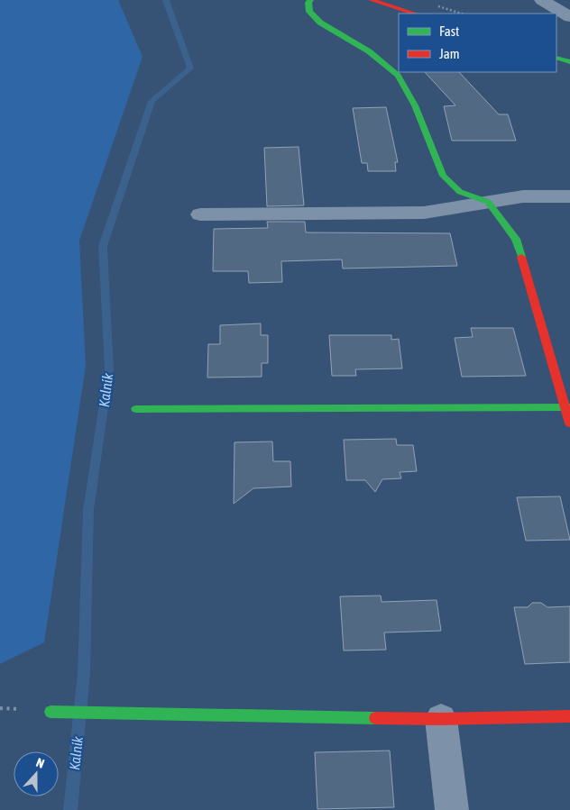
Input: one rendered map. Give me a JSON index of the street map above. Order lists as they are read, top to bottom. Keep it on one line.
{"water":["Kalník"],"legend":["Fast","Jam"],"north":"top"}
